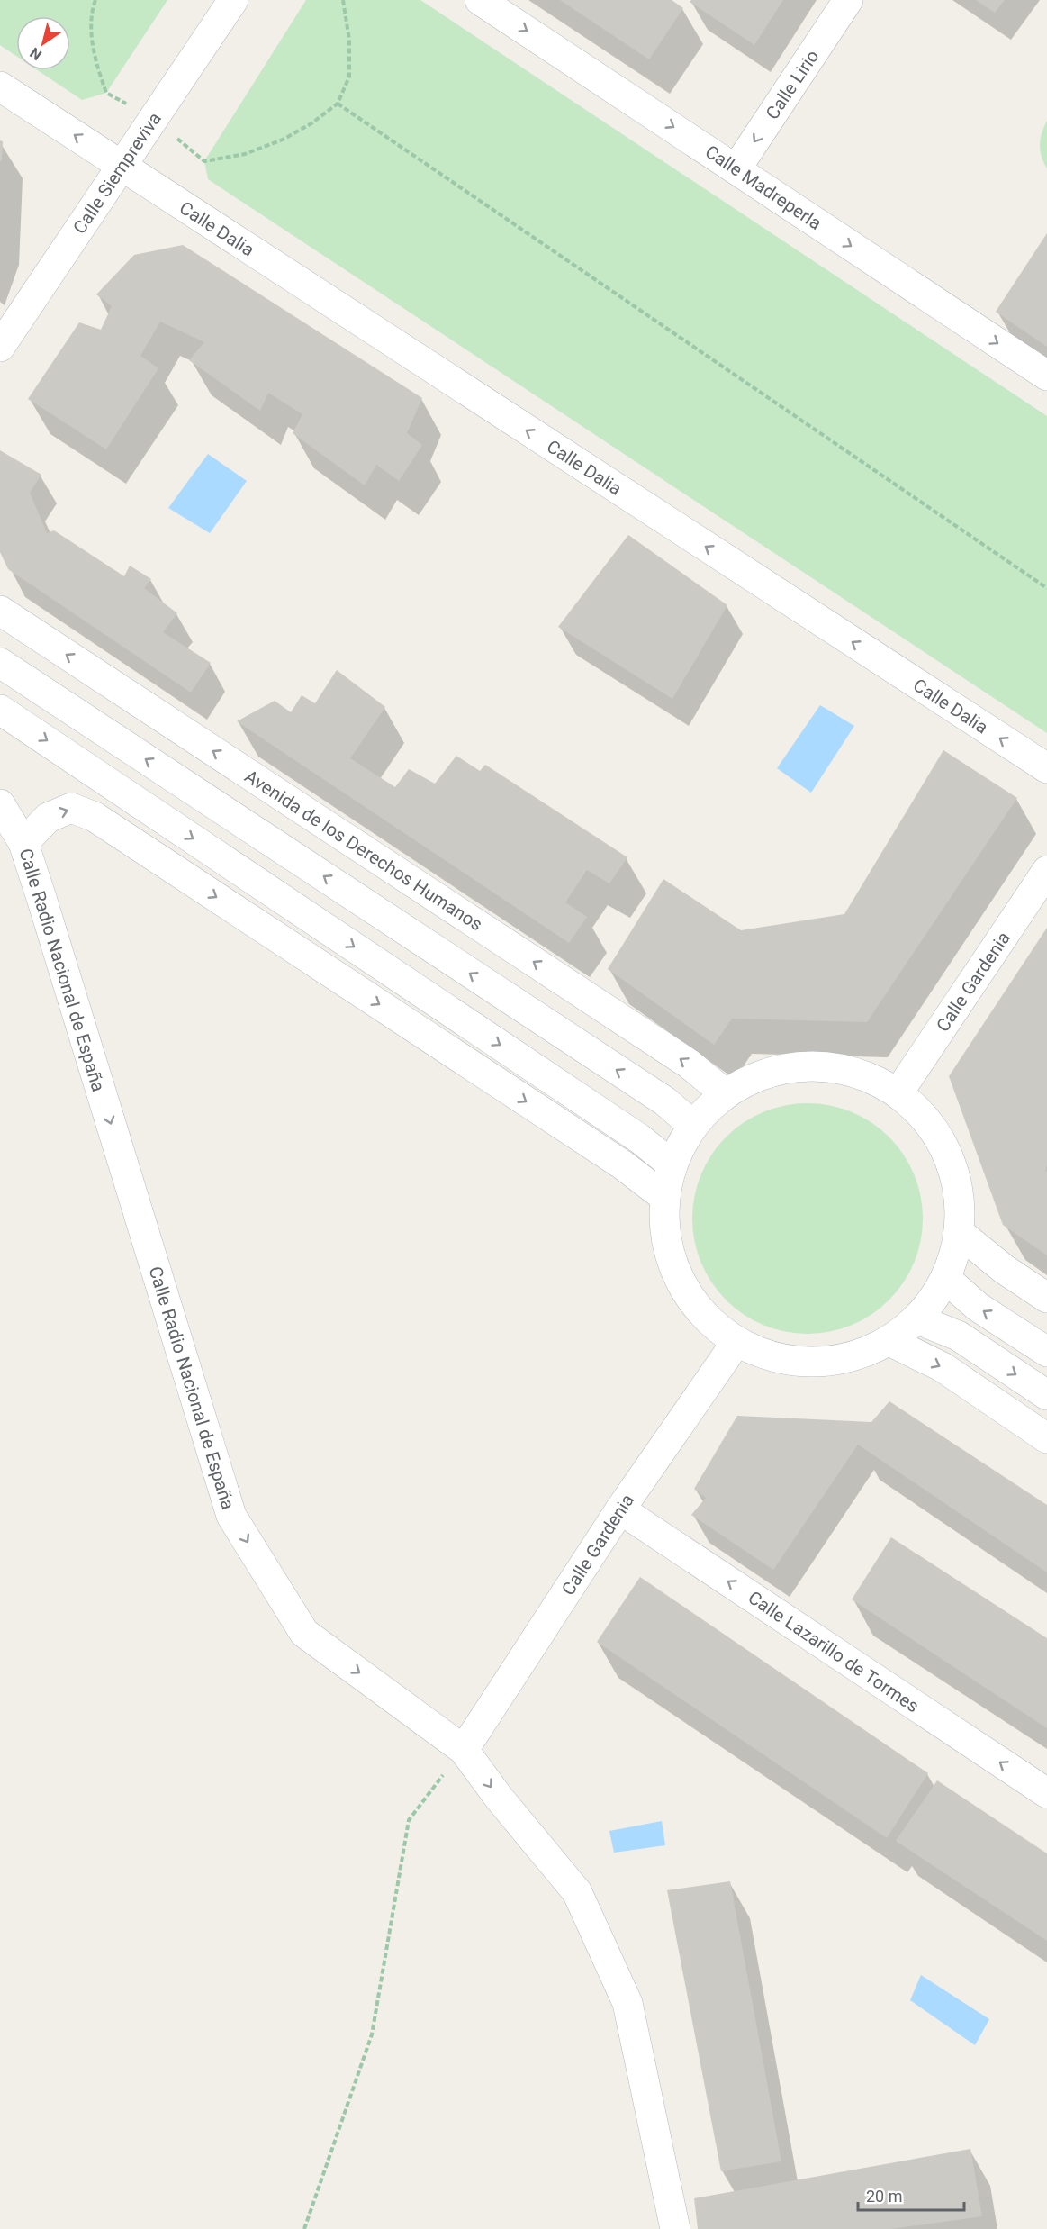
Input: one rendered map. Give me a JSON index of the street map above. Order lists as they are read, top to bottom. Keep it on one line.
{"streets":{"street":["Calle Lirio","Calle Siempreviva","Calle Madreperla","Calle Dalia","Avenida de los Derechos Humanos","Calle Radio Nacional de España","Calle Gardenia","Calle Lazarillo de Tormes"]},"crossings":[["Calle Lirio","Calle Madreperla"],["Calle Siempreviva","Calle Dalia"],["Calle Radio Nacional de España","Calle Gardenia"],["Calle Gardenia","Calle Lazarillo de Tormes"]],"one_way":["Calle Lirio","Calle Madreperla","Calle Dalia","Calle Radio Nacional de España","Calle Lazarillo de Tormes"],"scale_bar":"20 m","north":"bottom left"}
